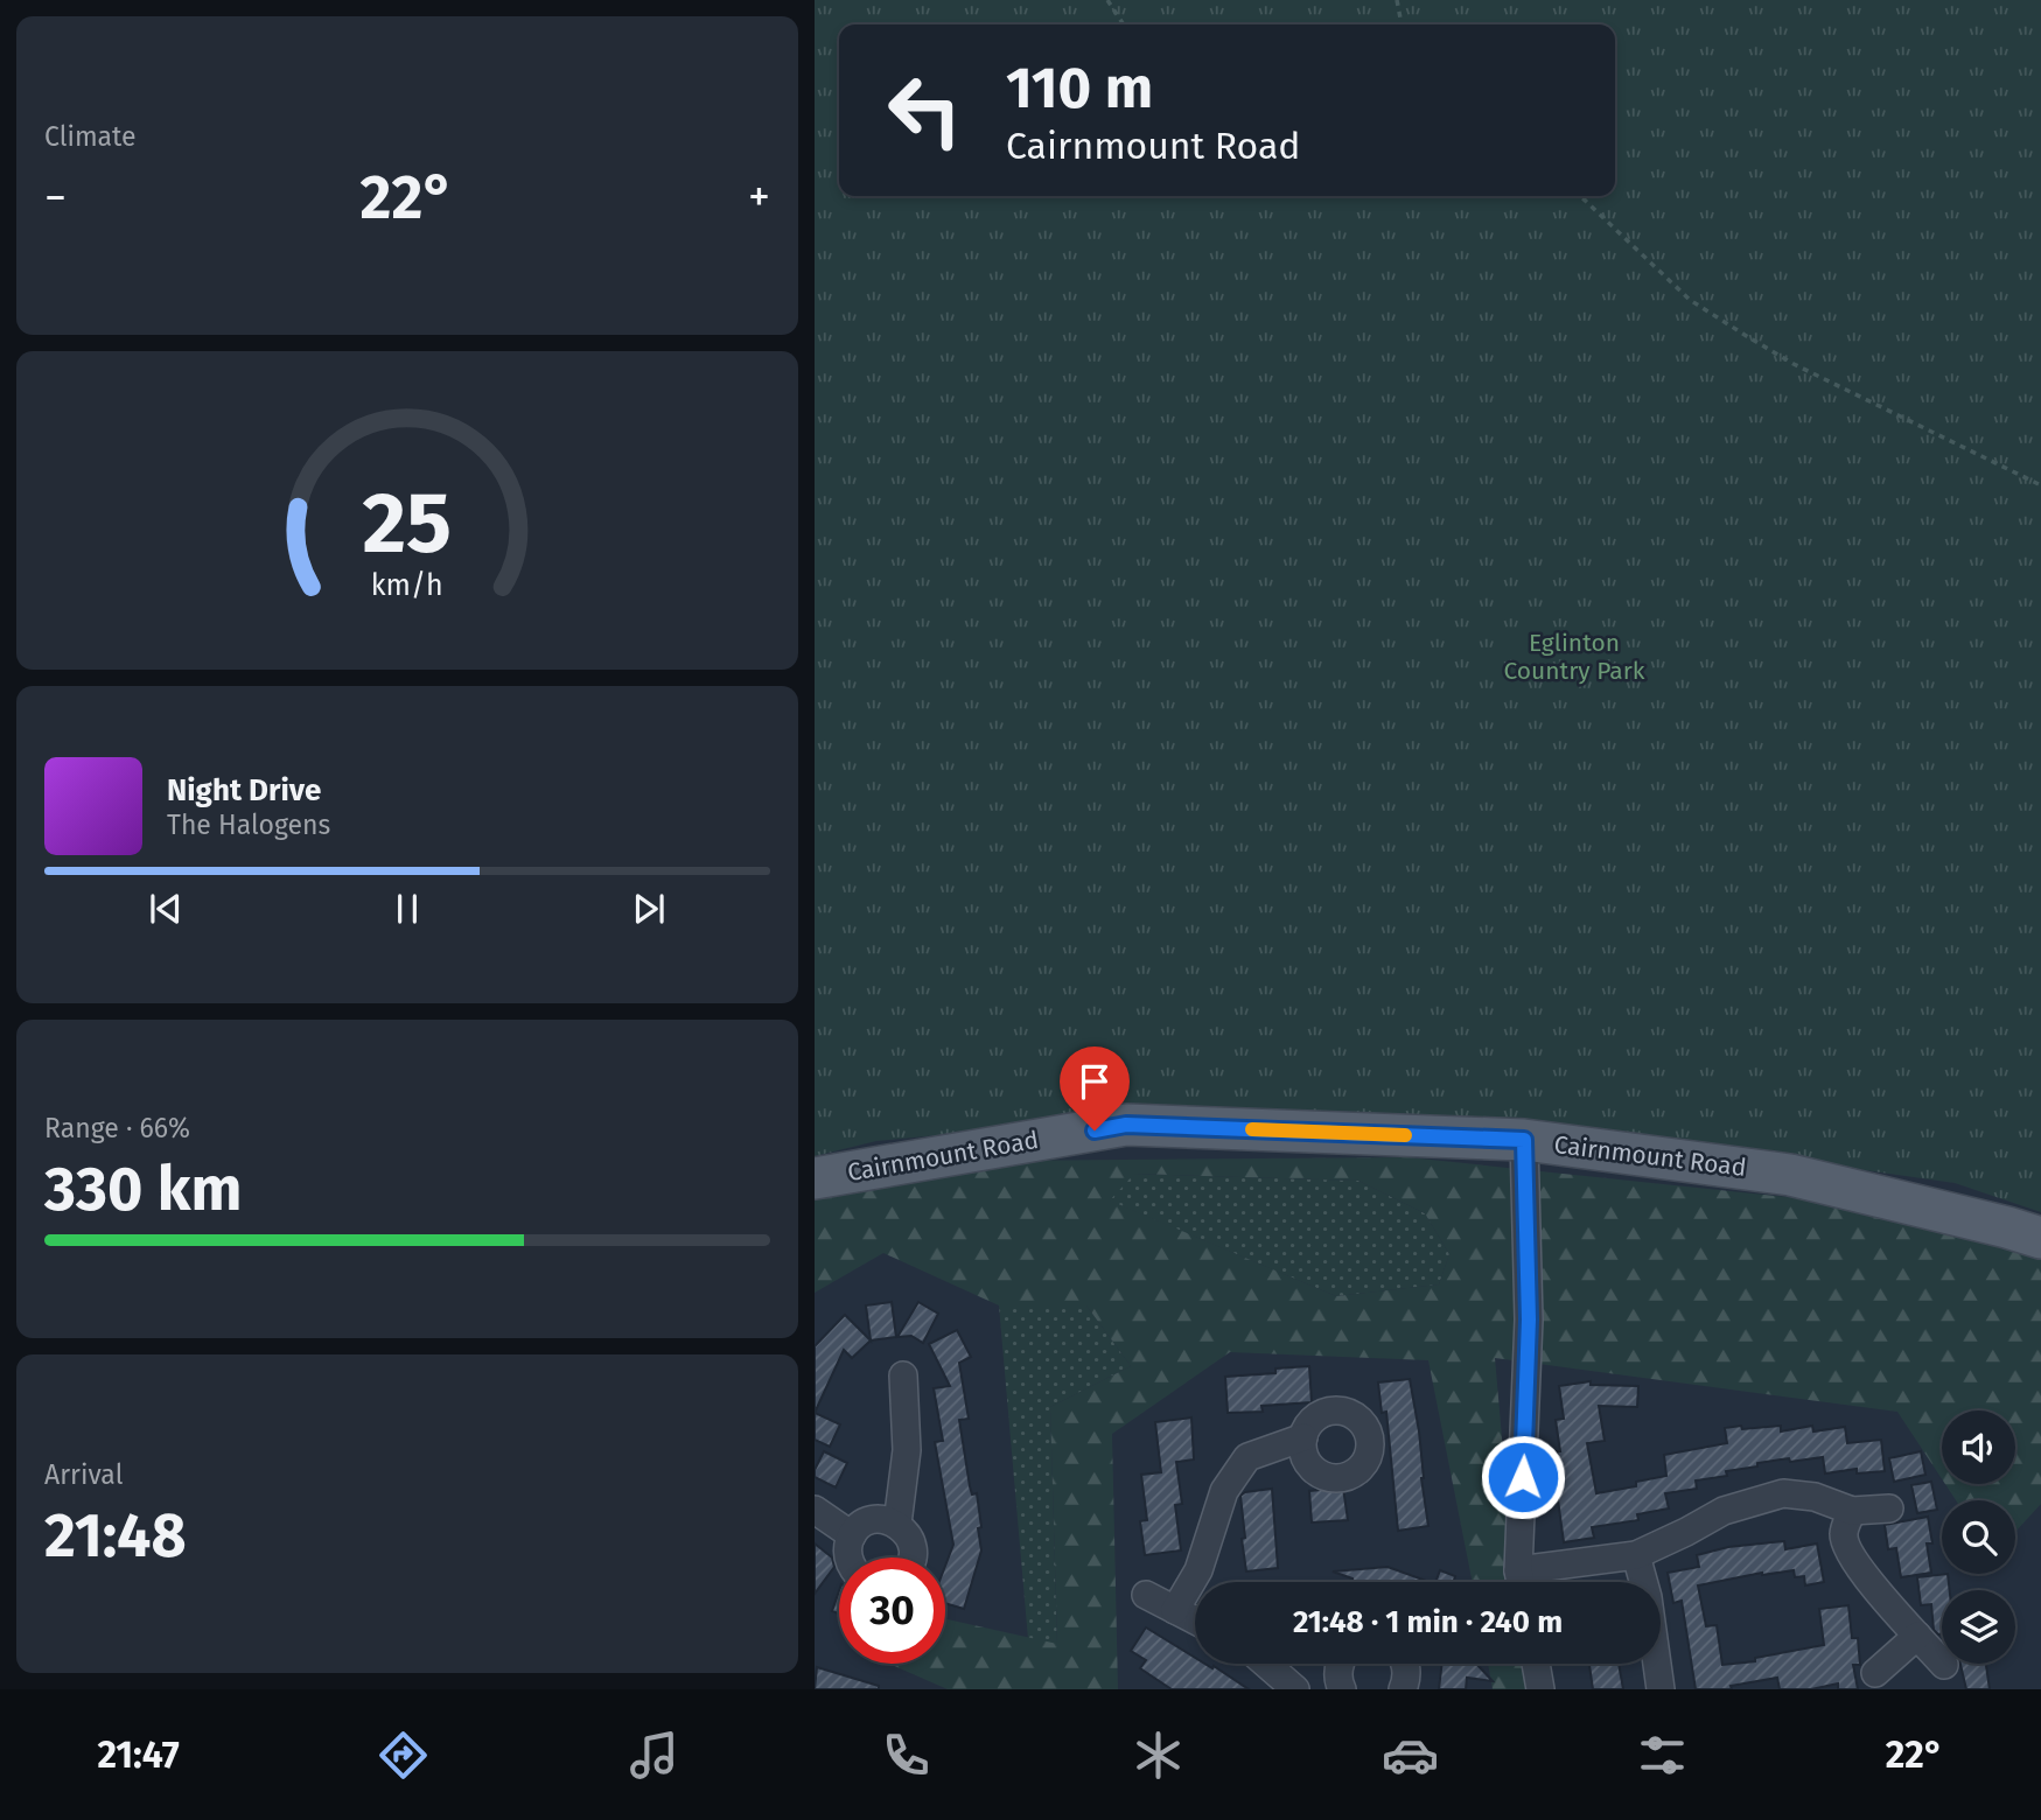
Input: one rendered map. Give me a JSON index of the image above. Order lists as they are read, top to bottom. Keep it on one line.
{"streets":{"main road":["Cairnmount Road"]},"parks":["Eglinton Country Park"],"page":{"tile":["Climate",["Range · 66%","330 km"],["Arrival","21:48"]],"turn":["110 m","Cairnmount Road"],"heat":["−","22°","+"],"song":["Night Drive","The Halogens"],"limit":"30","trip":"21:48 · 1 min · 240 m","tabs":["21:47","22°"],"gauge":["25","km/h"]}}
